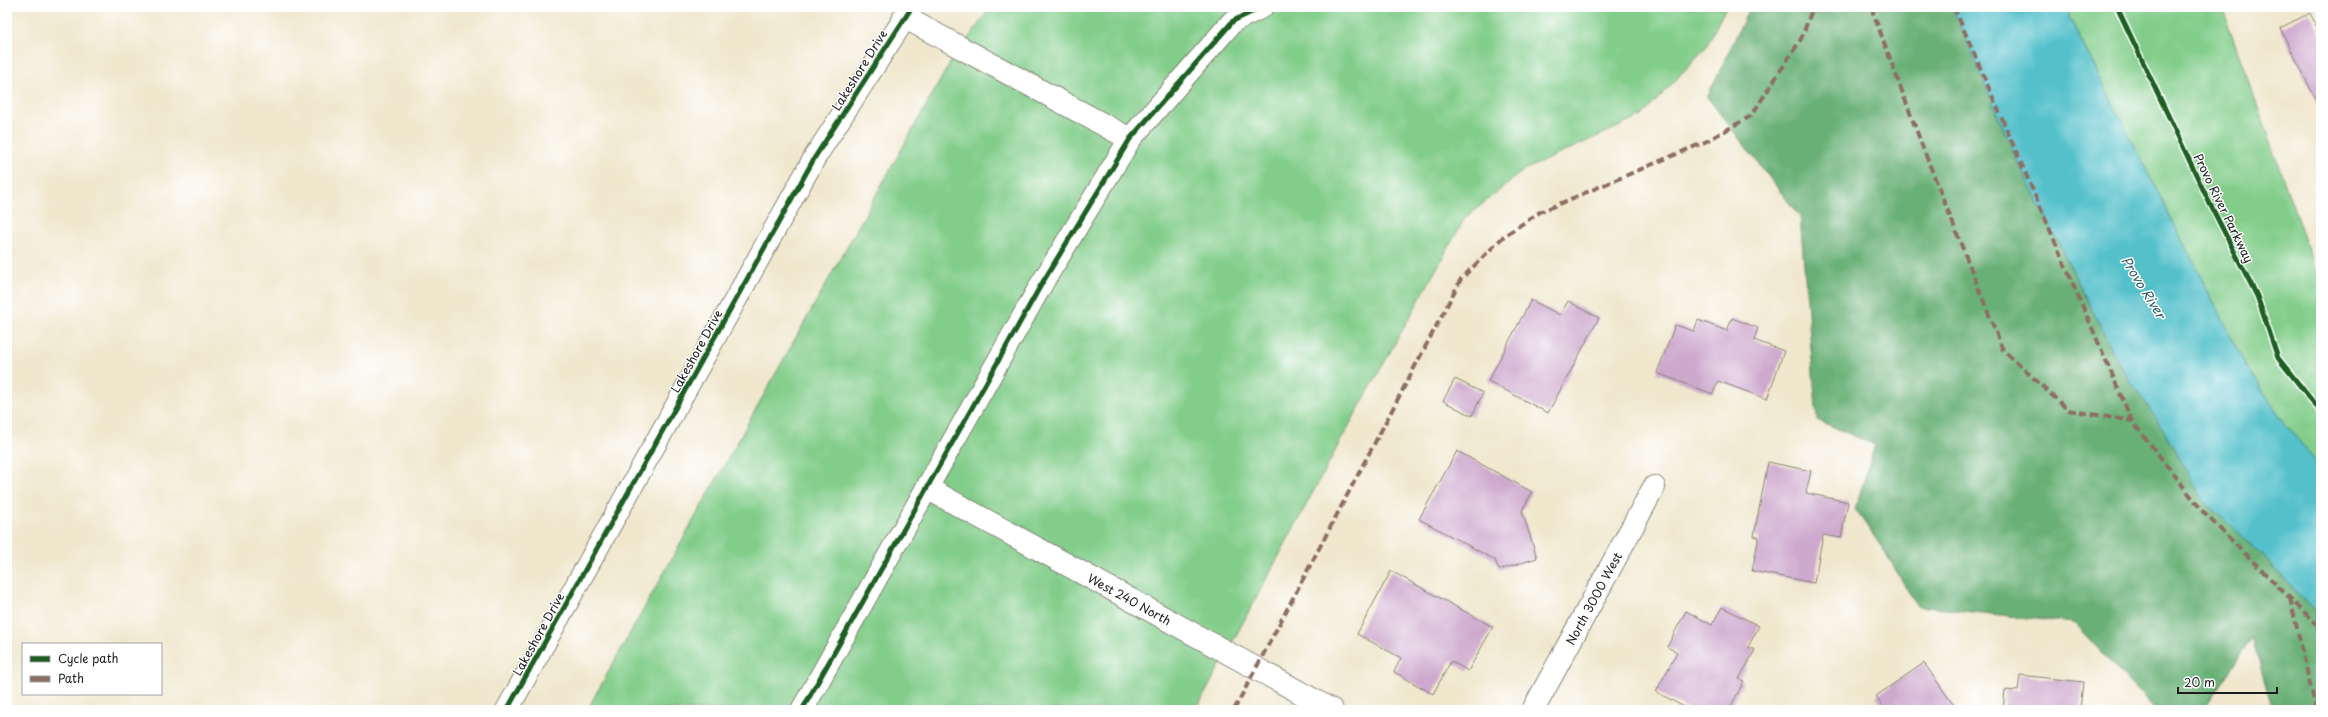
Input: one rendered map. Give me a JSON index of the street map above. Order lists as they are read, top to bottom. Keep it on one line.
{"streets":{"street":["Lakeshore Drive","West 240 North","North 3000 West"],"cycle path":["Provo River Parkway"]},"water":["Provo River"],"legend":["Cycle path","Path"],"scale_bar":"20 m"}
